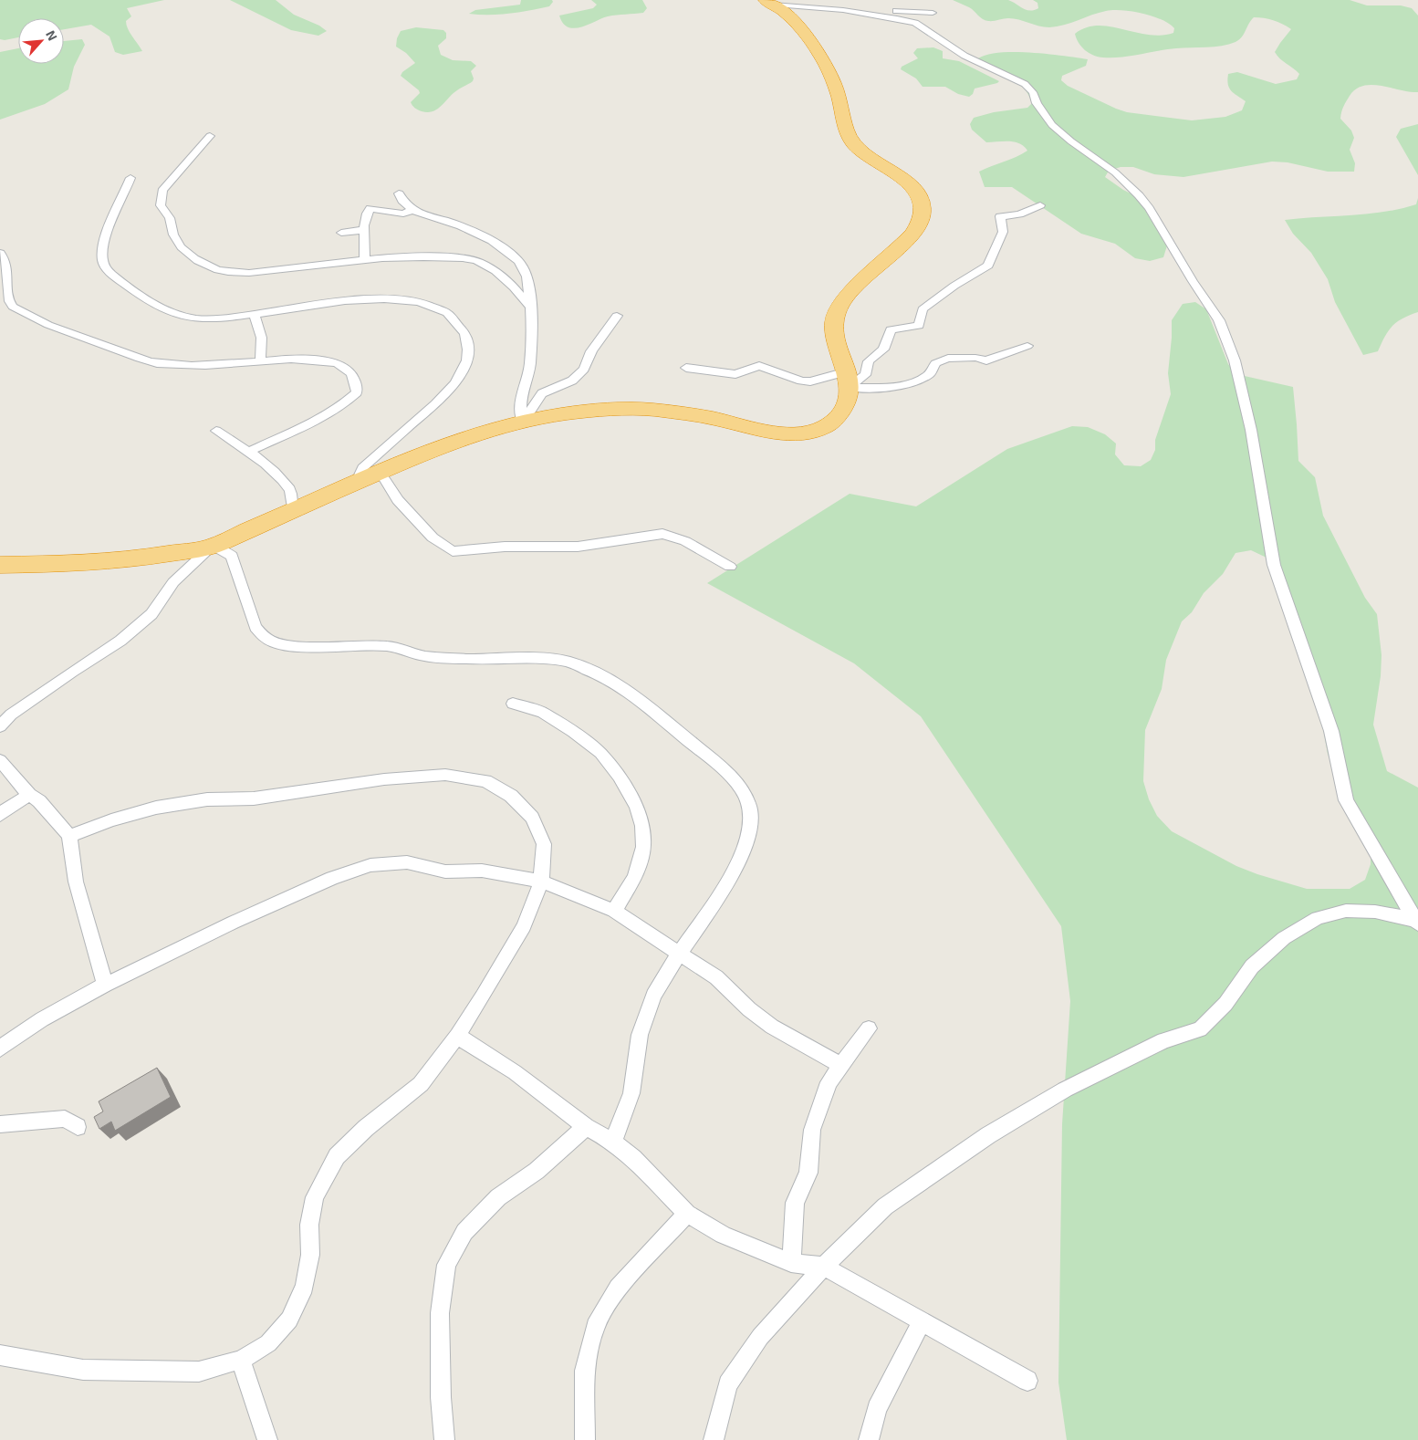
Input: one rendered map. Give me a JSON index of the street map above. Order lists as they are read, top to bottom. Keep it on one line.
{"north":"top right"}
